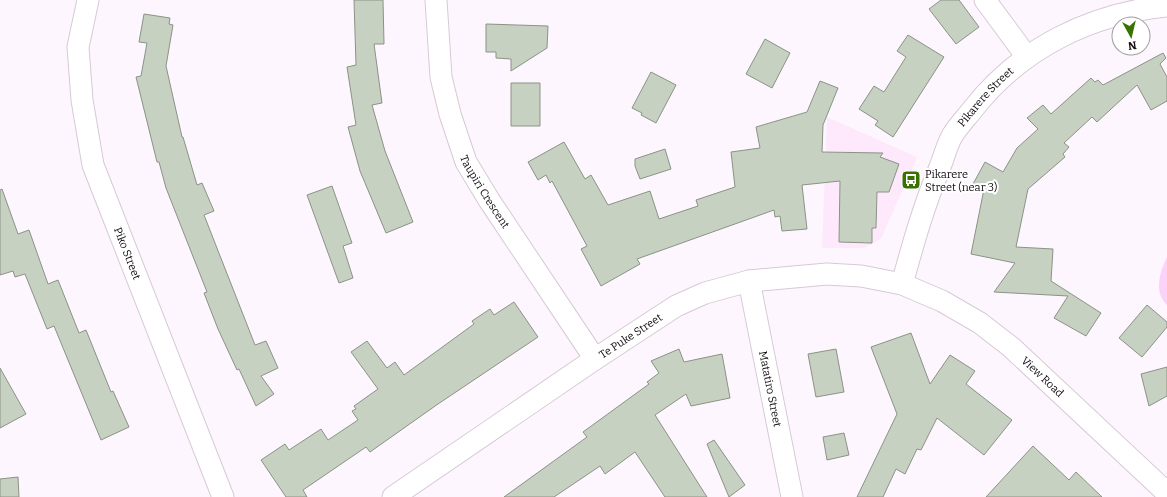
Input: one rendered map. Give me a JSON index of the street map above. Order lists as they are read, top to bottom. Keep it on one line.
{"streets":{"street":["Pikarere Street","Taupiri Crescent","Piko Street","Te Puke Street","View Road","Matatiro Street"]},"crossings":[["Pikarere Street","Te Puke Street"],["Pikarere Street","View Road"],["Taupiri Crescent","Te Puke Street"],["Te Puke Street","View Road"],["Te Puke Street","Matatiro Street"]],"places":{"bus stop":["Pikarere Street (near 3)"]},"north":"bottom"}
